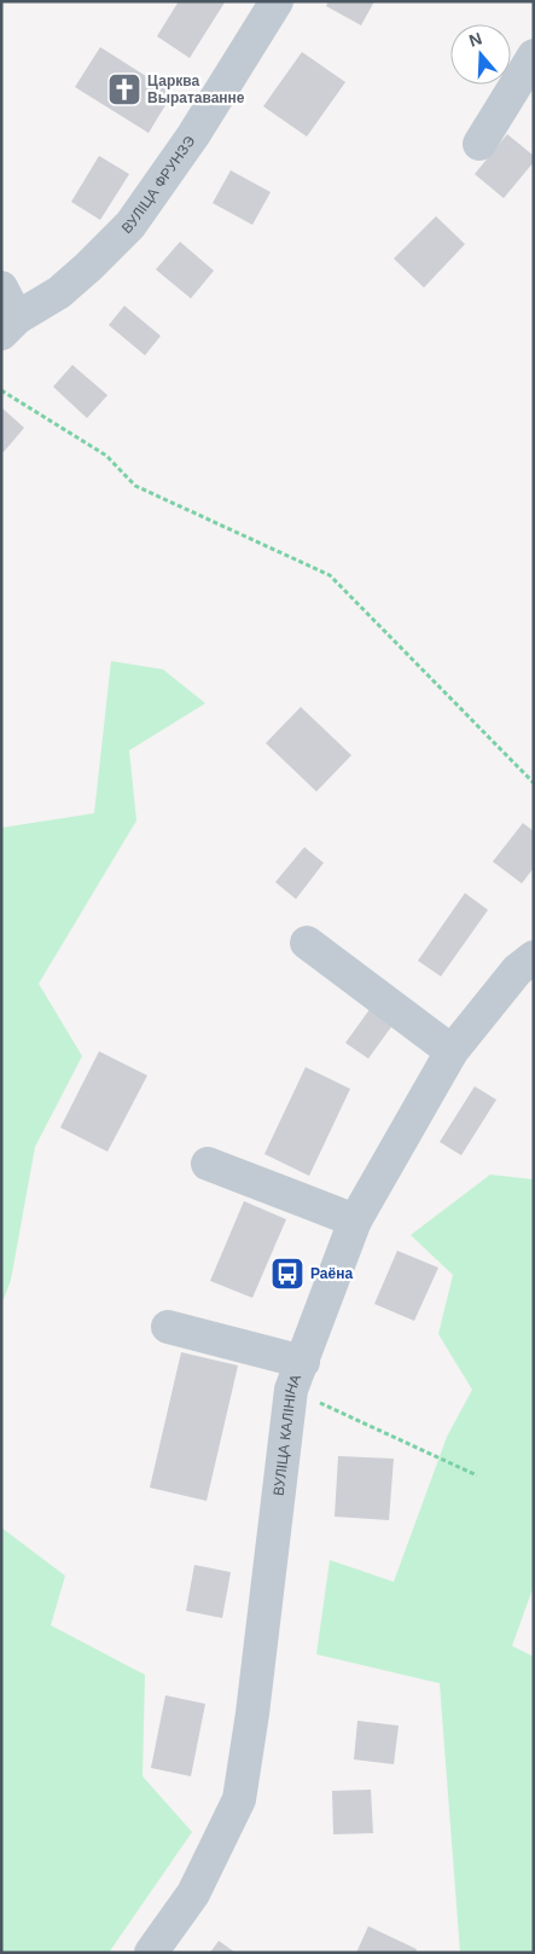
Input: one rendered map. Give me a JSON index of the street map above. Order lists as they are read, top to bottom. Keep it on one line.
{"streets":{"street":["ВУЛІЦА ФРУНЗЭ","ВУЛІЦА КАЛІНІНА"]},"places":{"church":["Царква Выратаванне"],"bus stop":["Раёна"]},"north":"top"}
